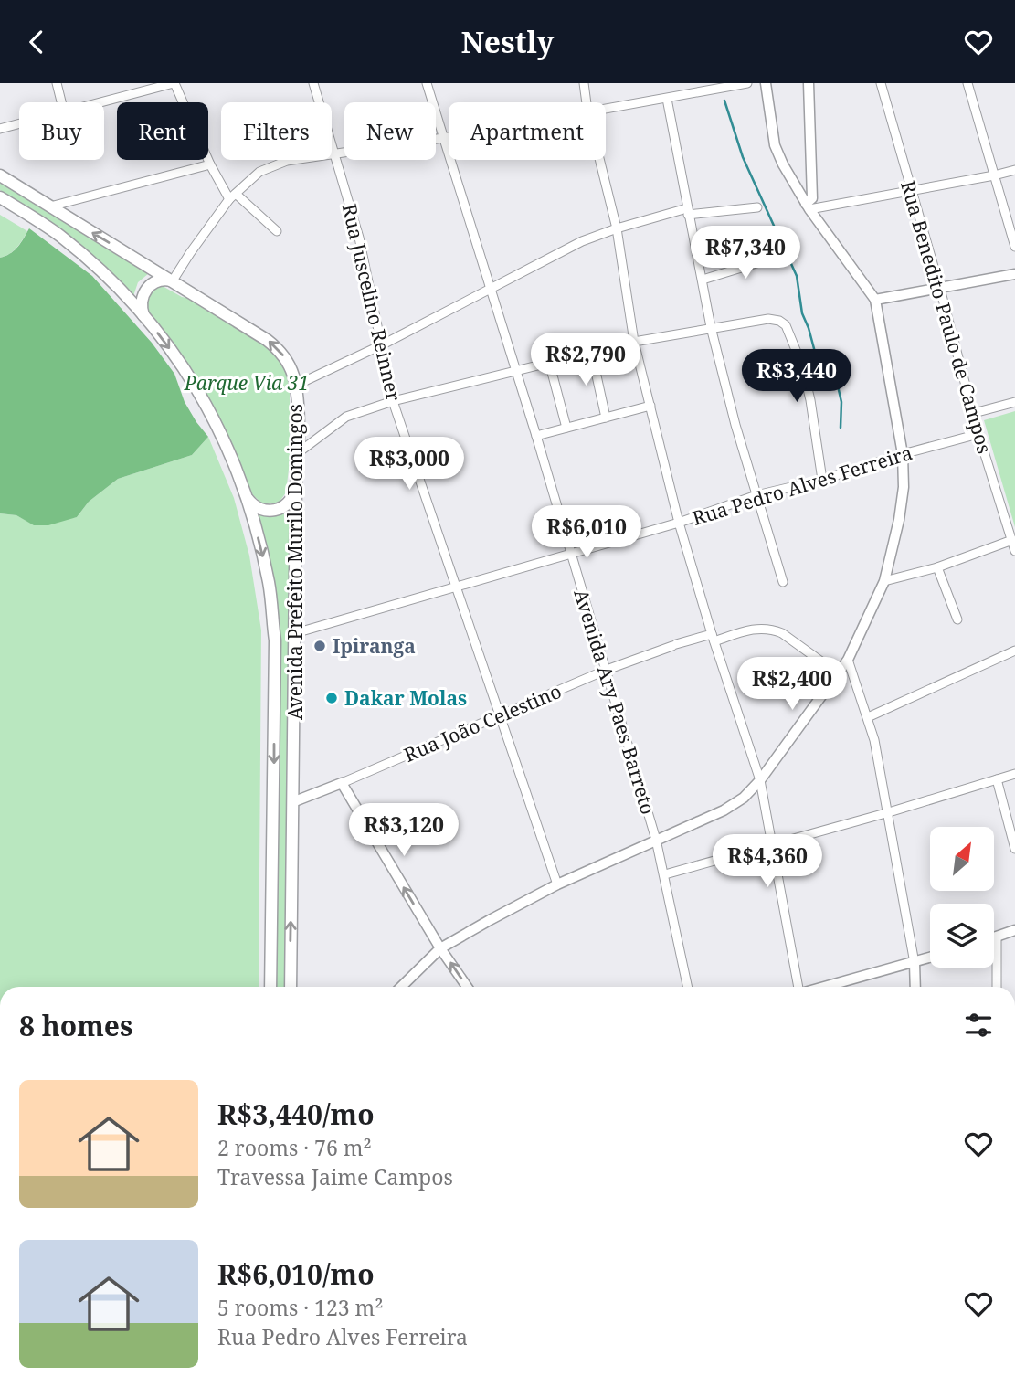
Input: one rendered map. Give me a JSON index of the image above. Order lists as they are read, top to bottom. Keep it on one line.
{"streets":{"main road":["Avenida Prefeito Murilo Domingos"],"street":["Rua Juscelino Reinner","Rua Benedito Paulo de Campos","Rua Pedro Alves Ferreira","Avenida Ary Paes Barreto","Rua João Celestino"]},"crossings":[["Rua Juscelino Reinner","Rua Pedro Alves Ferreira"],["Rua Juscelino Reinner","Rua João Celestino"],["Rua Benedito Paulo de Campos","Rua Pedro Alves Ferreira"],["Rua Pedro Alves Ferreira","Avenida Prefeito Murilo Domingos"],["Rua Pedro Alves Ferreira","Avenida Ary Paes Barreto"],["Avenida Prefeito Murilo Domingos","Rua João Celestino"],["Avenida Ary Paes Barreto","Rua João Celestino"]],"parks":["Parque Via 31"],"places":["Ipiranga","Dakar Molas"],"north":"top right","page":{"header":"Nestly","chip":["Buy","Rent","Filters","New","Apartment"],"price":["R$7,340","R$2,790","R$3,440","R$3,000","R$6,010","R$2,400","R$3,120","R$4,360"],"heading":"8 homes","list":[{"name":"R$3,440/mo","note":"2 rooms · 76 m² · Travessa Jaime Campos"},{"name":"R$6,010/mo","note":"5 rooms · 123 m² · Rua Pedro Alves Ferreira"}]}}
